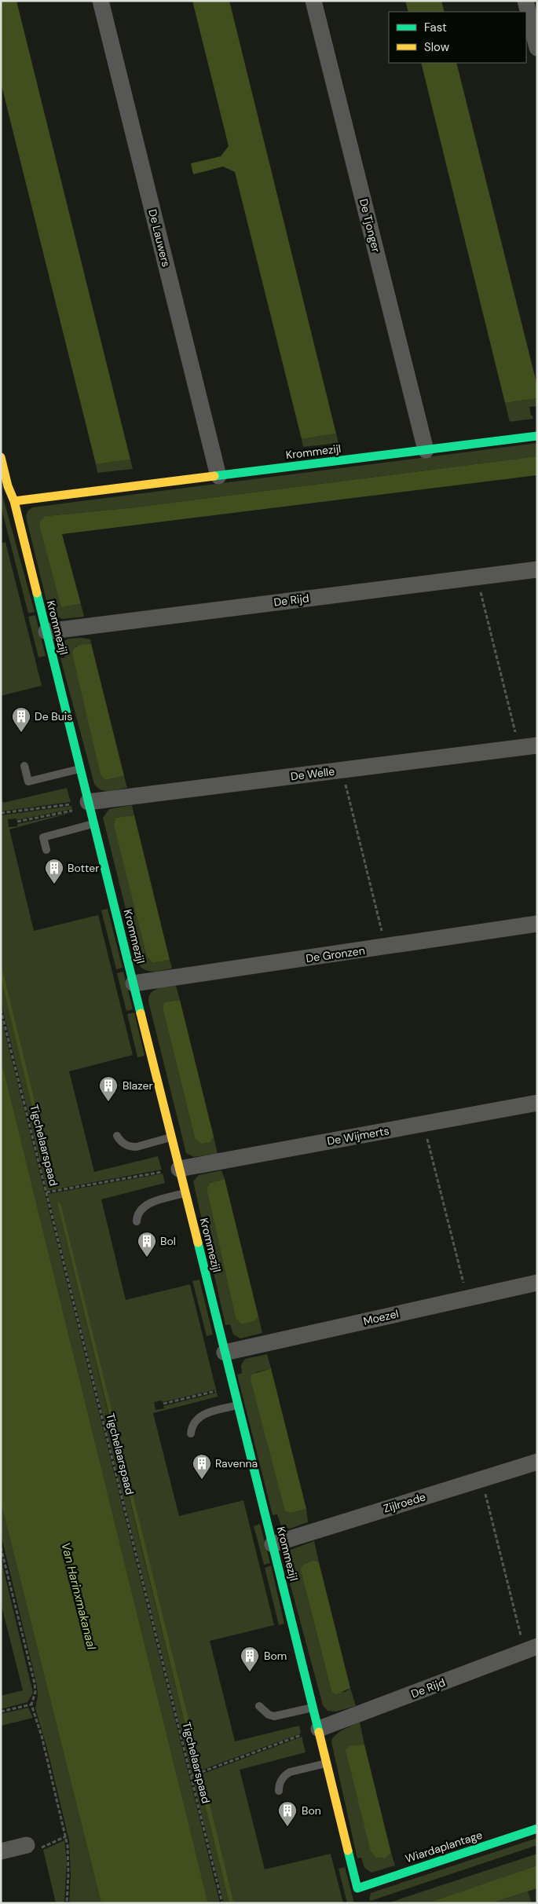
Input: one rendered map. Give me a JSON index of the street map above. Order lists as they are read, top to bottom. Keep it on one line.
{"streets":{"street":["De Tjonger","De Lauwers","Krommezijl","De Rijd","De Welle","De Gronzen","De Wijmerts","Moezel","Zijlroede","Wiardaplantage"],"path":["Tigchelaarspaad"]},"crossings":[["De Tjonger","Krommezijl"],["De Lauwers","Krommezijl"],["Krommezijl","De Rijd"],["Krommezijl","De Welle"],["Krommezijl","De Gronzen"],["Krommezijl","De Wijmerts"],["Krommezijl","Moezel"],["Krommezijl","Zijlroede"],["Krommezijl","Wiardaplantage"]],"water":["Van Harinxmakanaal"],"places":{"building":["De Buis","Botter","Blazer","Bol","Ravenna","Bom","Bon"]},"legend":["Fast","Slow"]}
